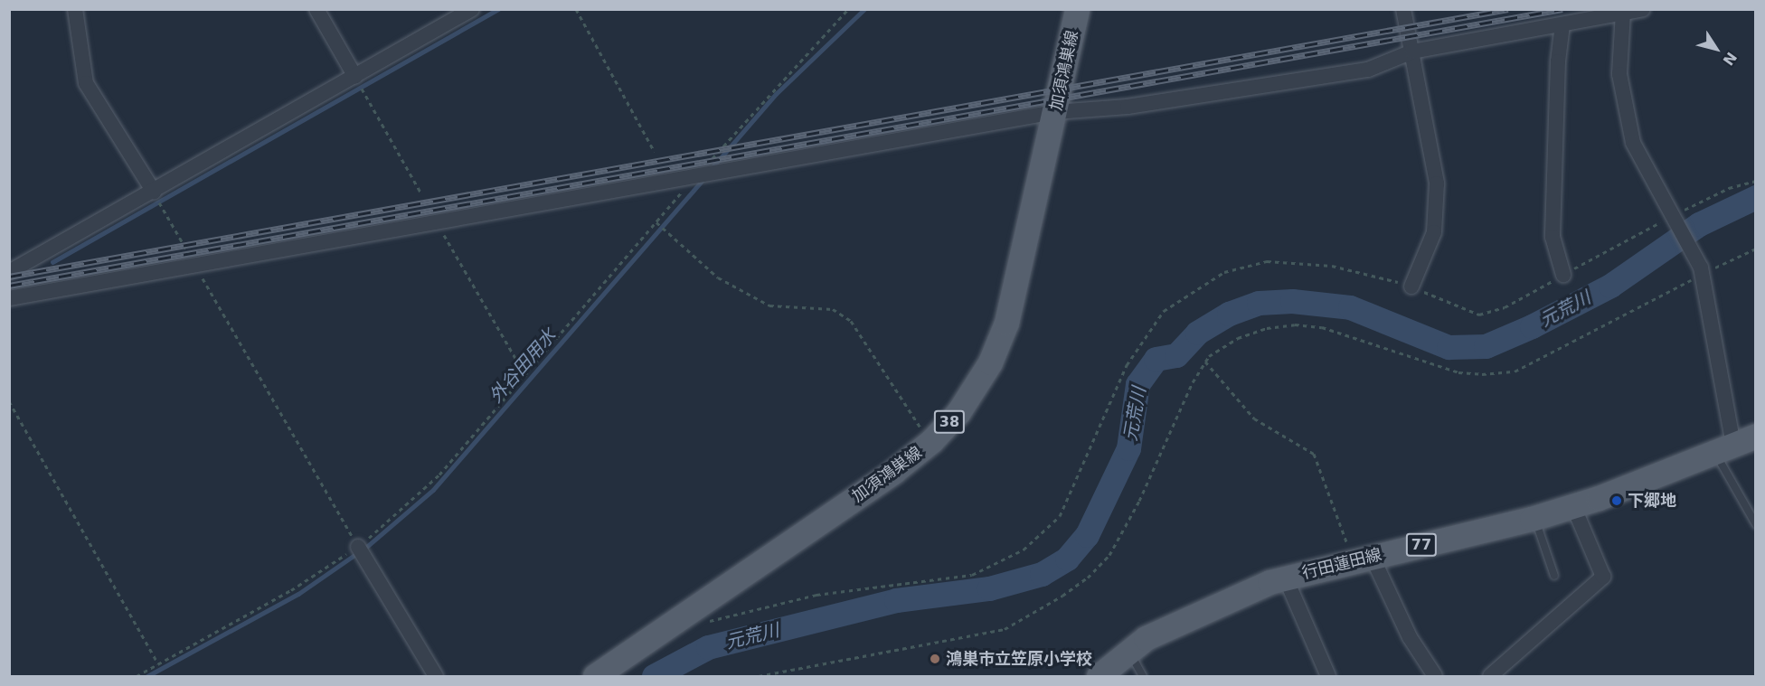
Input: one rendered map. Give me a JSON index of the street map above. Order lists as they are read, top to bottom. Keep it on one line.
{"streets":{"main road":["加須鴻巣線","38","77","行田蓮田線"]},"water":["元荒川","外谷田用水"],"places":["下郷地","鴻巣市立笠原小学校"],"north":"bottom right"}
